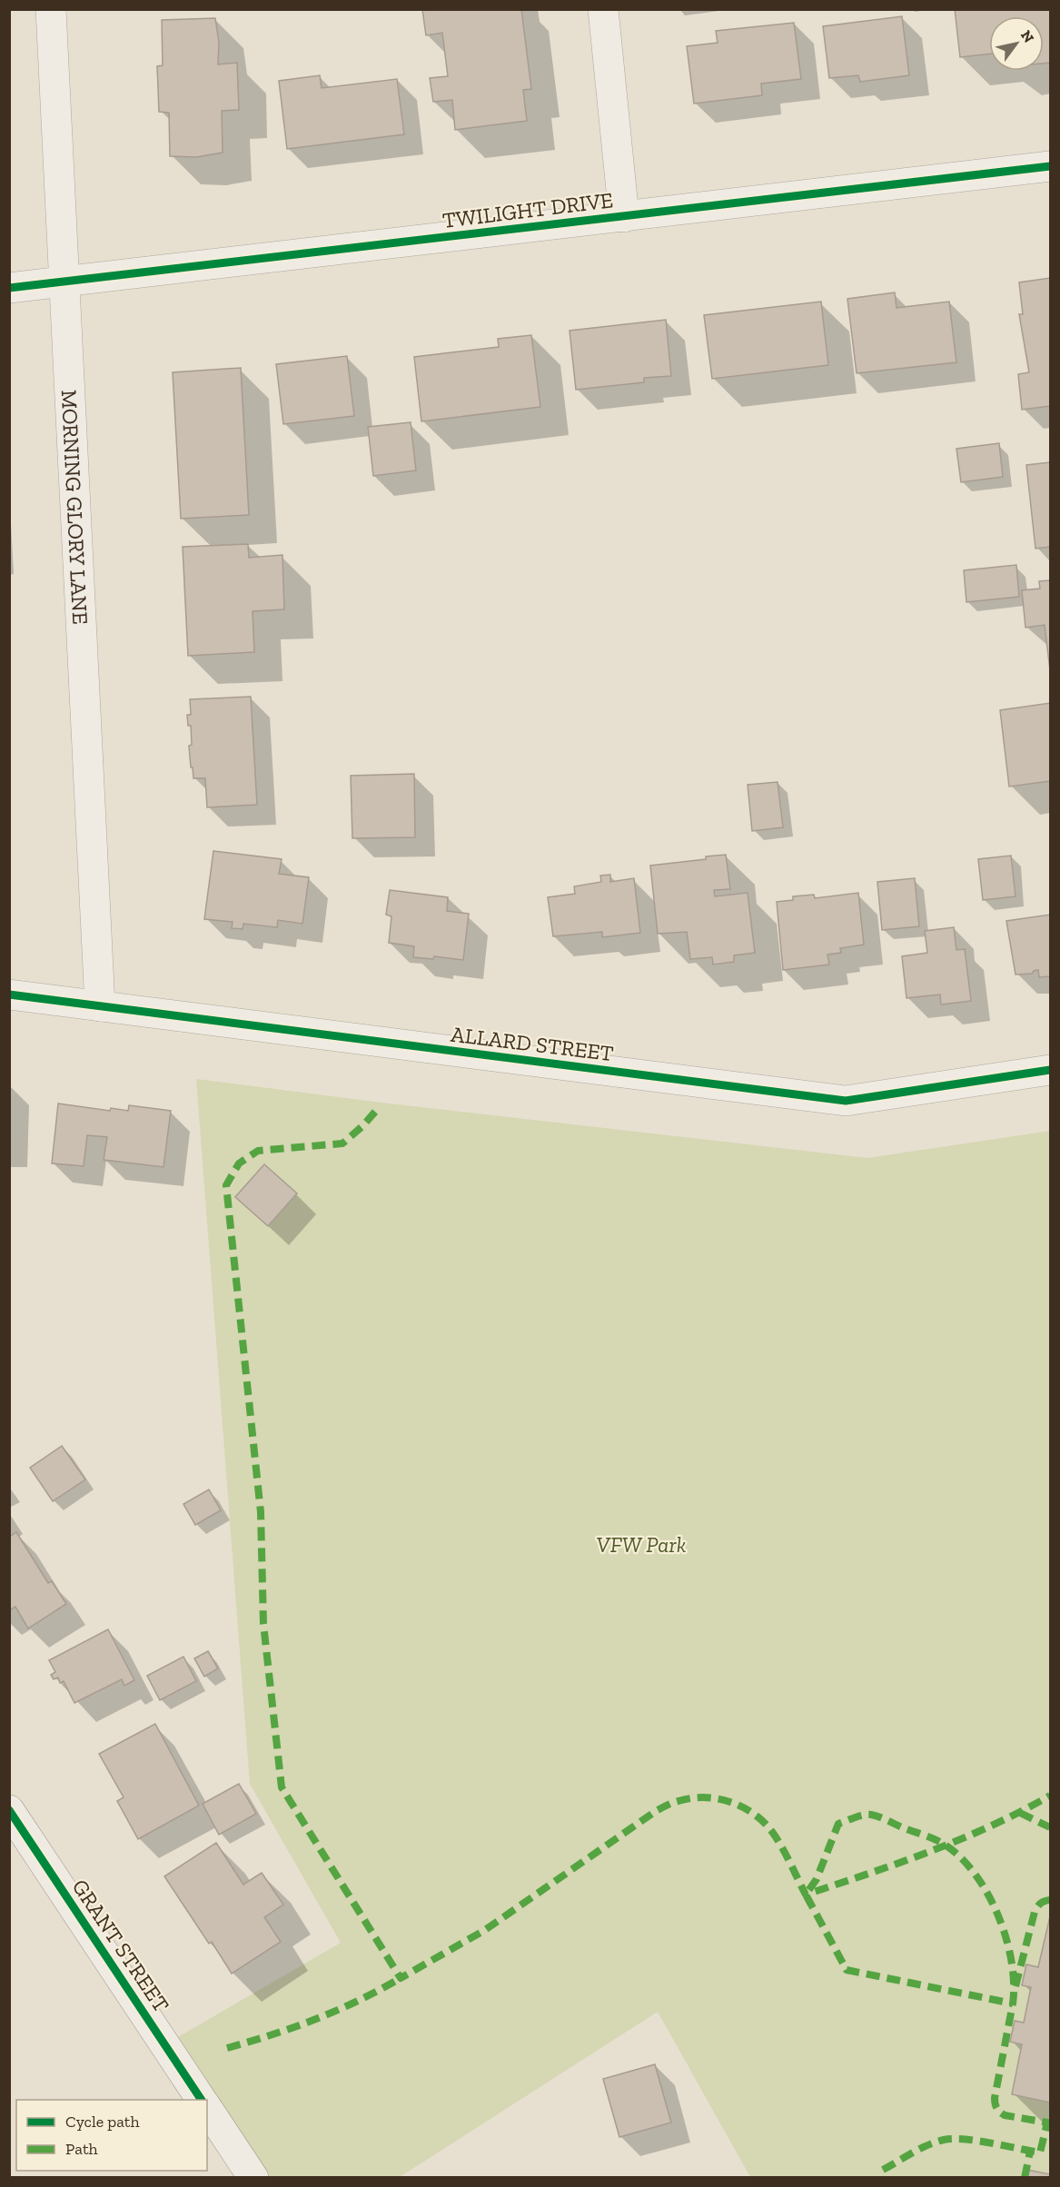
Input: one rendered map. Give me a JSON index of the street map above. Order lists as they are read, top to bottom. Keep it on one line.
{"streets":{"street":["TWILIGHT DRIVE","MORNING GLORY LANE","ALLARD STREET","GRANT STREET"]},"crossings":[["TWILIGHT DRIVE","MORNING GLORY LANE"],["MORNING GLORY LANE","ALLARD STREET"]],"parks":["VFW Park"],"legend":["Cycle path","Path"],"north":"top right"}
